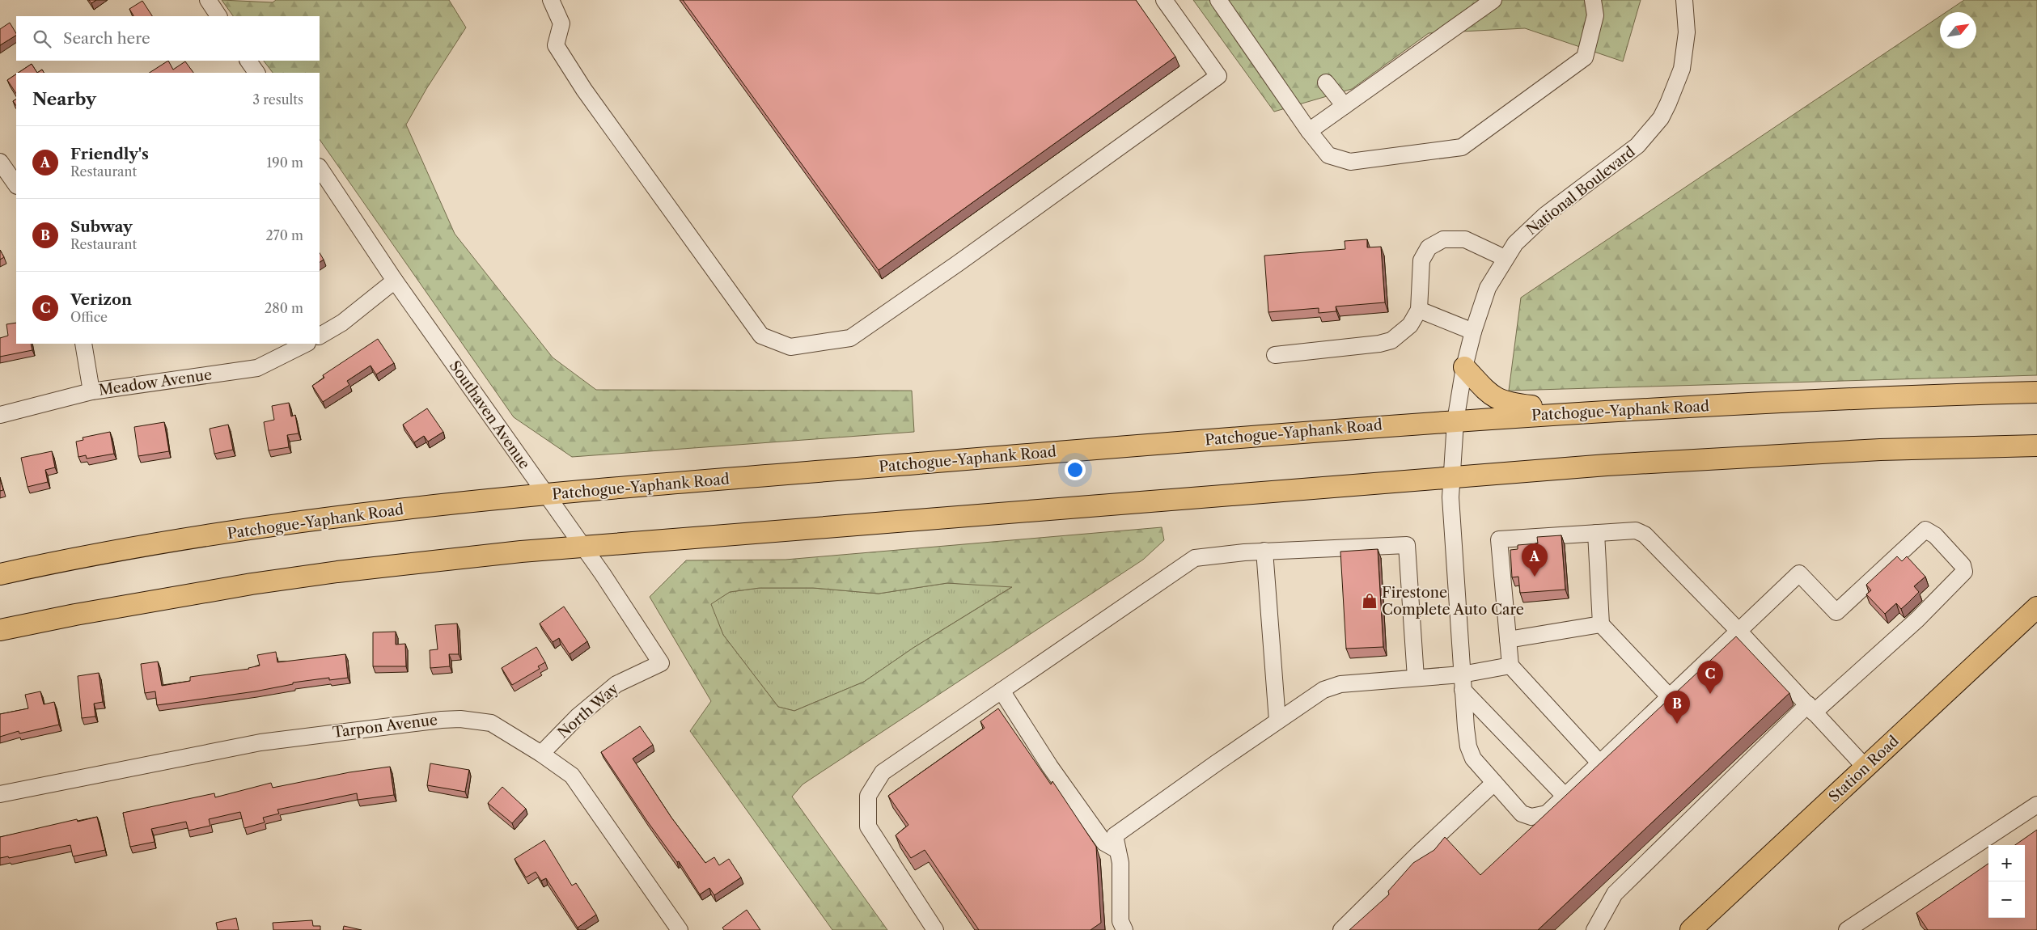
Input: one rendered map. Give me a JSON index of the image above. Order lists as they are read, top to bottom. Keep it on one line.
{"streets":{"main road":["Patchogue-Yaphank Road","Station Road"],"street":["National Boulevard","Meadow Avenue","Southaven Avenue","North Way","Tarpon Avenue"]},"crossings":[["National Boulevard","Patchogue-Yaphank Road"],["Patchogue-Yaphank Road","Southaven Avenue"],["Southaven Avenue","North Way"],["North Way","Tarpon Avenue"]],"places":{"shop":["Firestone Complete Auto Care"]},"north":"top right","page":{"search":"Search here","heading":["Nearby","3 results"],"list":[{"mark":"A","name":"Friendly's","note":"Restaurant","value":"190 m"},{"mark":"B","name":"Subway","note":"Restaurant","value":"270 m"},{"mark":"C","name":"Verizon","note":"Office","value":"280 m"}],"pins":["A","C","B"],"map_buttons":["+","−"]}}
